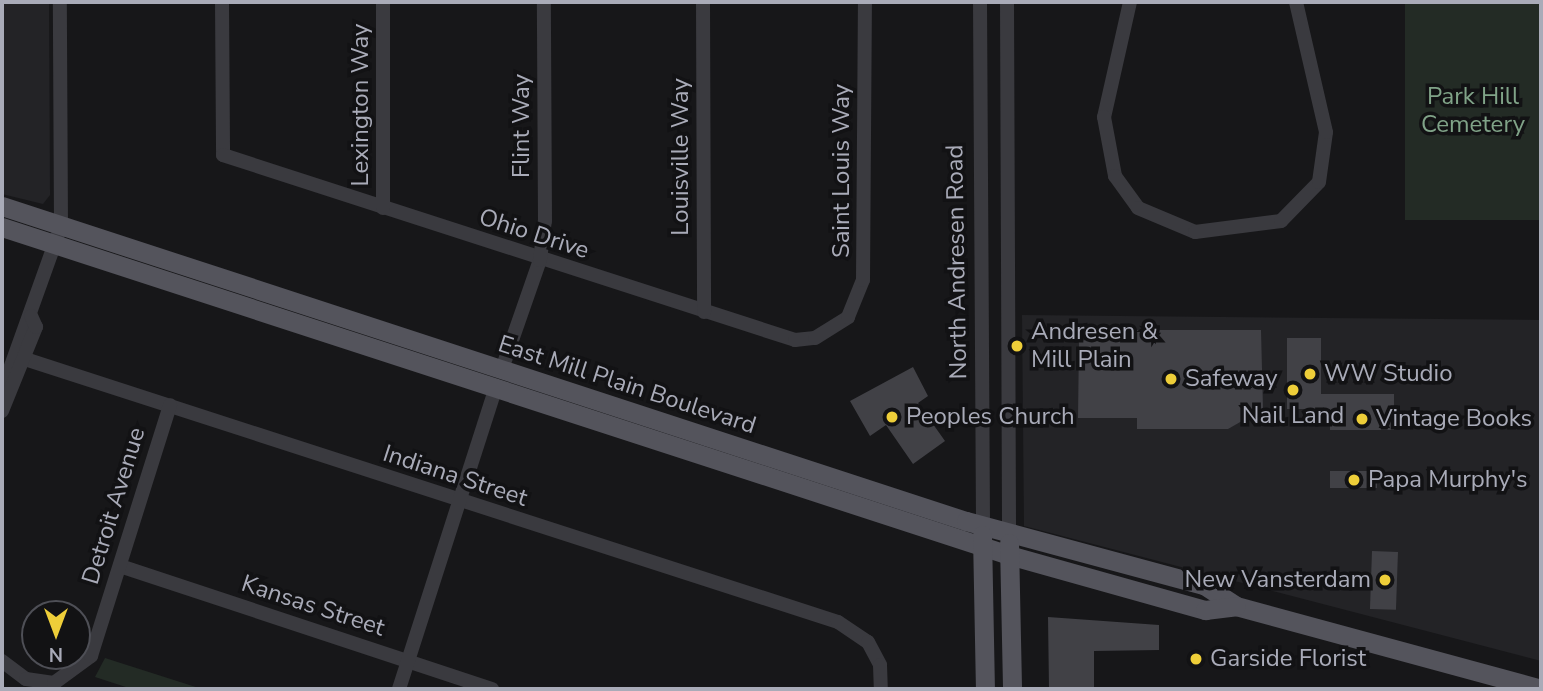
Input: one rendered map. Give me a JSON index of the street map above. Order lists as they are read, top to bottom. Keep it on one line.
{"streets":{"main road":["North Andresen Road","East Mill Plain Boulevard"],"street":["Lexington Way","Flint Way","Louisville Way","Saint Louis Way","Ohio Drive","Indiana Street","Detroit Avenue","Kansas Street"]},"crossings":[["Lexington Way","Ohio Drive"],["Flint Way","Ohio Drive"],["Flint Way","East Mill Plain Boulevard"],["Louisville Way","Ohio Drive"],["Saint Louis Way","Ohio Drive"],["North Andresen Road","East Mill Plain Boulevard"],["Indiana Street","Detroit Avenue"],["Detroit Avenue","Kansas Street"]],"parks":["Park Hill Cemetery"],"places":["Andresen & Mill Plain","WW Studio","Safeway","Nail Land","Peoples Church","Vintage Books","Papa Murphy's","New Vansterdam","Garside Florist"],"north":"bottom"}
